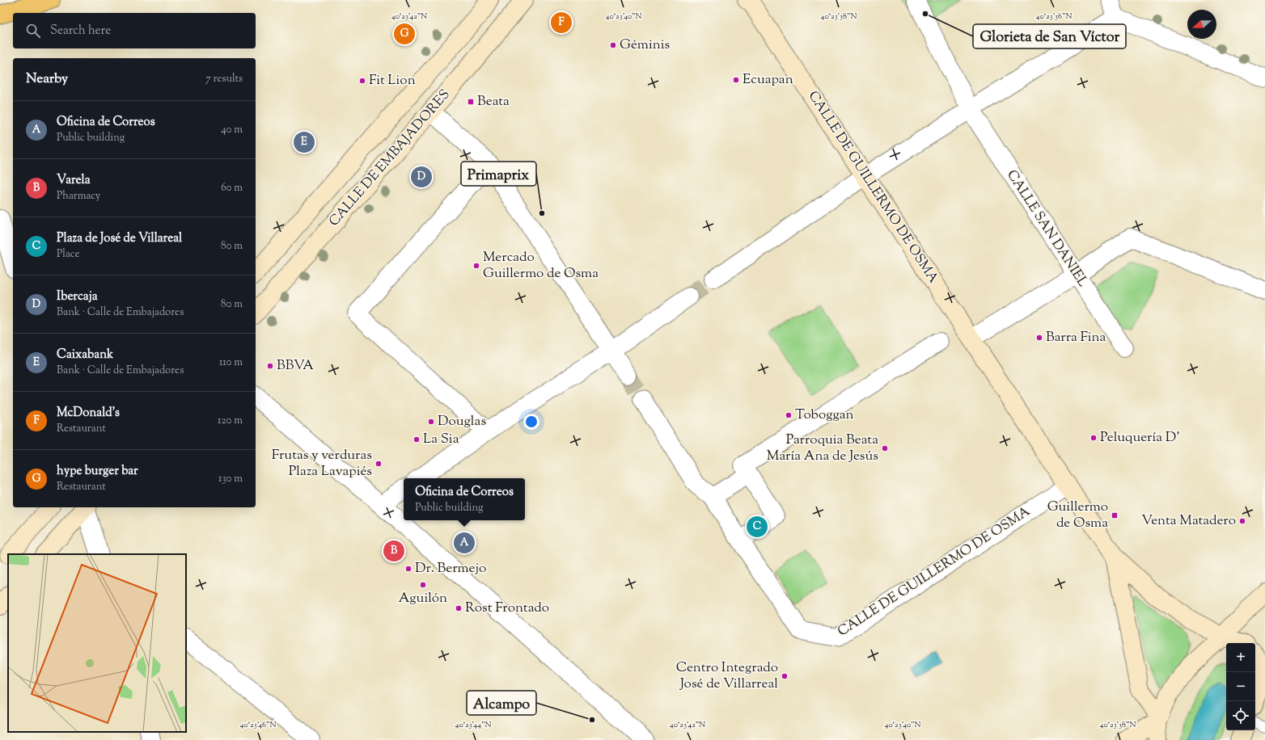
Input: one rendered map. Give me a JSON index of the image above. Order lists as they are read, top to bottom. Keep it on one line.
{"streets":{"street":["CALLE DE EMBAJADORES","CALLE DE GUILLERMO DE OSMA","CALLE SAN DANIEL"]},"places":{"other":["Glorieta de San Víctor","Géminis","Ecuapan","Fit Lion","Primaprix","Mercado Guillermo de Osma","Barra Fina","BBVA","Toboggan","Douglas","Peluquería D'","La Sia","Parroquia Beata María Ana de Jesús","Frutas y verduras Plaza Lavapiés","Venta Matadero","Dr. Bermejo","Aguilón","Rost Frontado","Centro Integrado José de Villarreal","Alcampo"],"transit":["Beata","Guillermo de Osma"]},"north":"left","page":{"pins":["F","G","E","D","C","A","B"],"search":"Search here","heading":["Nearby","7 results"],"list":[{"mark":"A","name":"Oficina de Correos","note":"Public building","value":"40 m"},{"mark":"B","name":"Varela","note":"Pharmacy","value":"60 m"},{"mark":"C","name":"Plaza de José de Villareal","note":"Place","value":"80 m"},{"mark":"D","name":"Ibercaja","note":"Bank · Calle de Embajadores","value":"80 m"},{"mark":"E","name":"Caixabank","note":"Bank · Calle de Embajadores","value":"110 m"},{"mark":"F","name":"McDonald's","note":"Restaurant","value":"120 m"},{"mark":"G","name":"hype burger bar","note":"Restaurant","value":"130 m"}],"popup":["Oficina de Correos","Public building"],"map_buttons":["+","−"]},"coordinates":["40°23'42\"N","40°23'40\"N","40°23'38\"N","40°23'36\"N","40°23'46\"N","40°23'44\"N"]}
